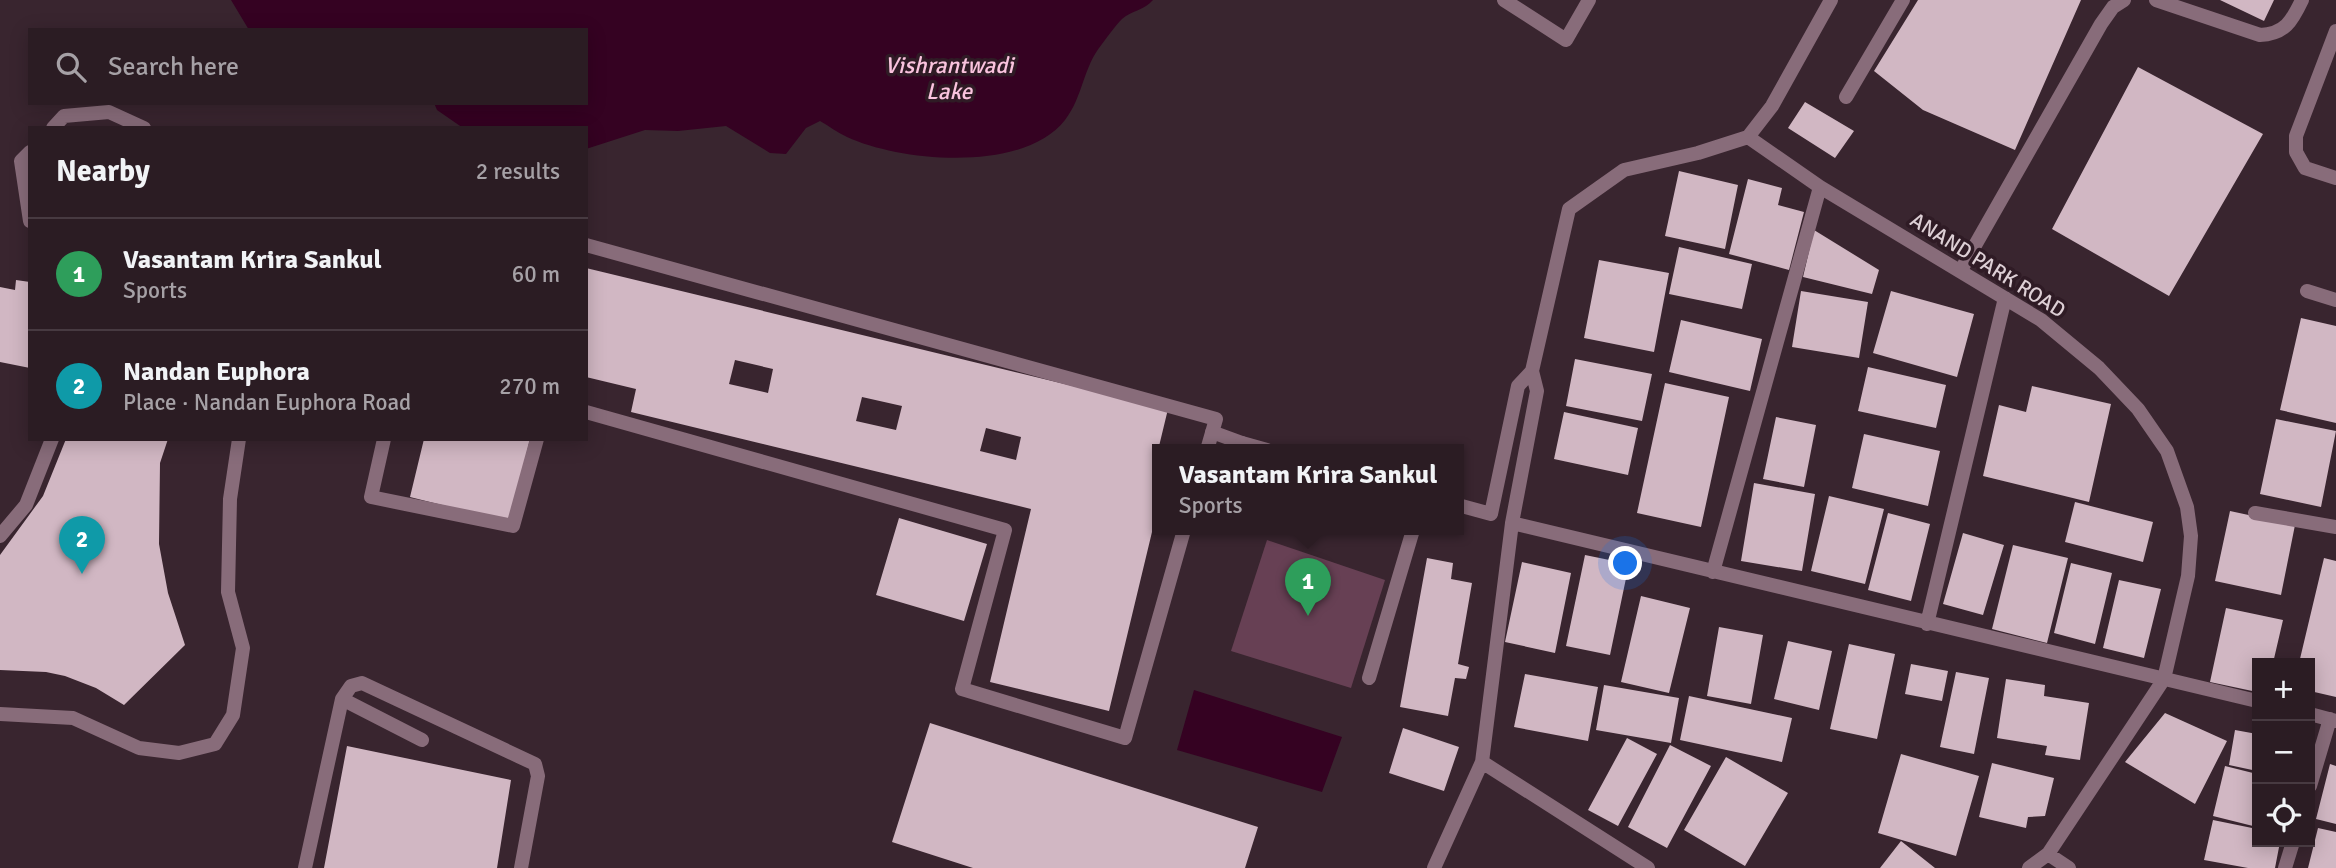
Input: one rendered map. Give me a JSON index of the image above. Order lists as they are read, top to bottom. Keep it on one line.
{"streets":{"street":["ANAND PARK ROAD"]},"water":["Vishrantwadi Lake"],"page":{"search":"Search here","heading":["Nearby","2 results"],"list":[{"mark":"1","name":"Vasantam Krira Sankul","note":"Sports","value":"60 m"},{"mark":"2","name":"Nandan Euphora","note":"Place · Nandan Euphora Road","value":"270 m"}],"popup":["Vasantam Krira Sankul","Sports"],"pins":["2","1"],"map_buttons":["+","−"]}}
